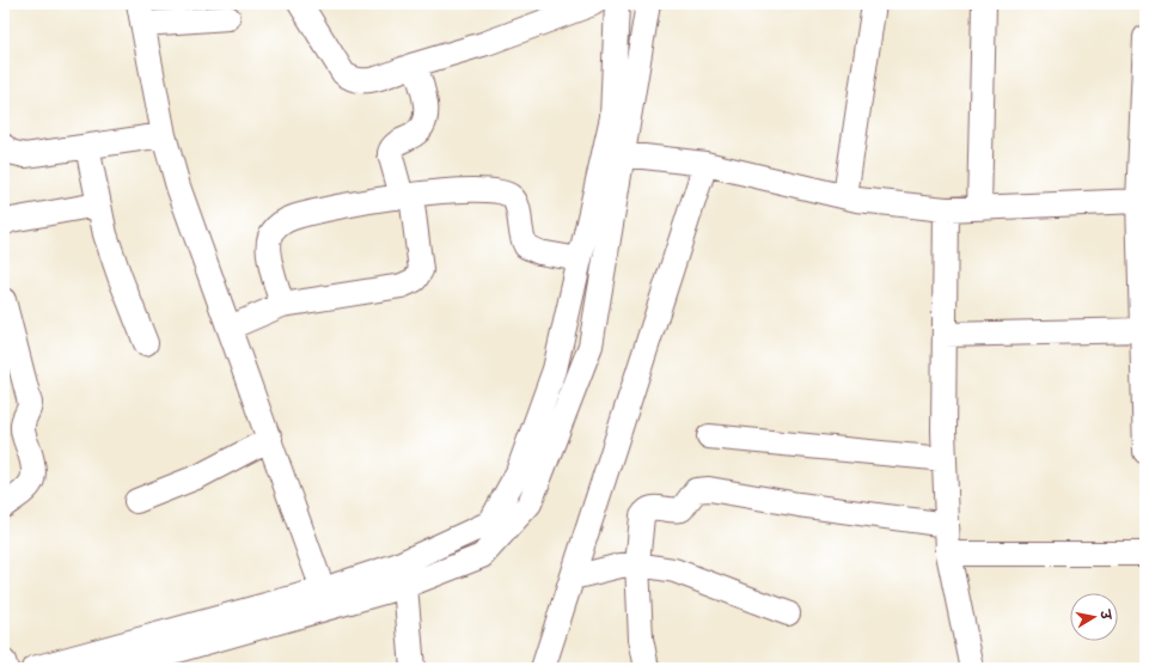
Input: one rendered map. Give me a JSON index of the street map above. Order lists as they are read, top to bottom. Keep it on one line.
{"north":"right"}
